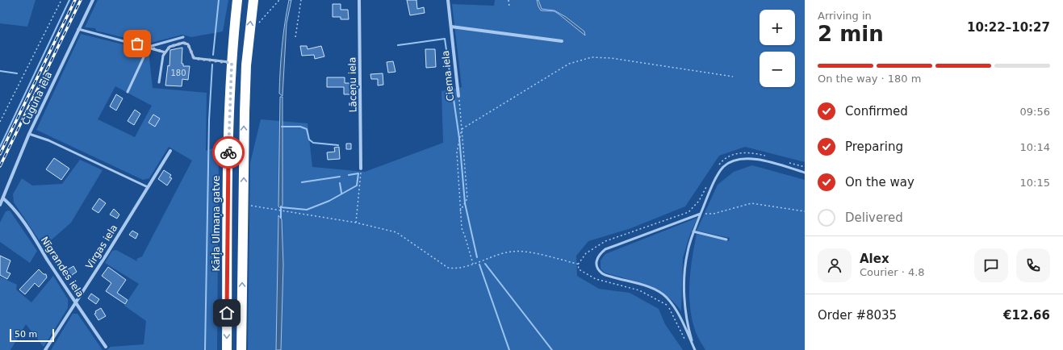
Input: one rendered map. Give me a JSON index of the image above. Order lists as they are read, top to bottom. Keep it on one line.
{"streets":{"highway":["Kārļa Ulmaņa gatve"],"street":["Ciema iela","Lāceņu iela","Čuguna iela","Virgas iela","Nīgrandes iela"]},"crossings":[["Čuguna iela","Nīgrandes iela"],["Virgas iela","Nīgrandes iela"]],"house_numbers":["180"],"scale_bar":"50 m","page":{"heading":["2 min","Arriving in","10:22–10:27"],"panel":["Alex","Courier · 4.8","Order #8035","€12.66"],"map_buttons":["+","−"],"bar":"On the way · 180 m","list":[["Confirmed","09:56"],["Preparing","10:14"],["On the way","10:15"],"Delivered"],"scale":"50 m"}}
